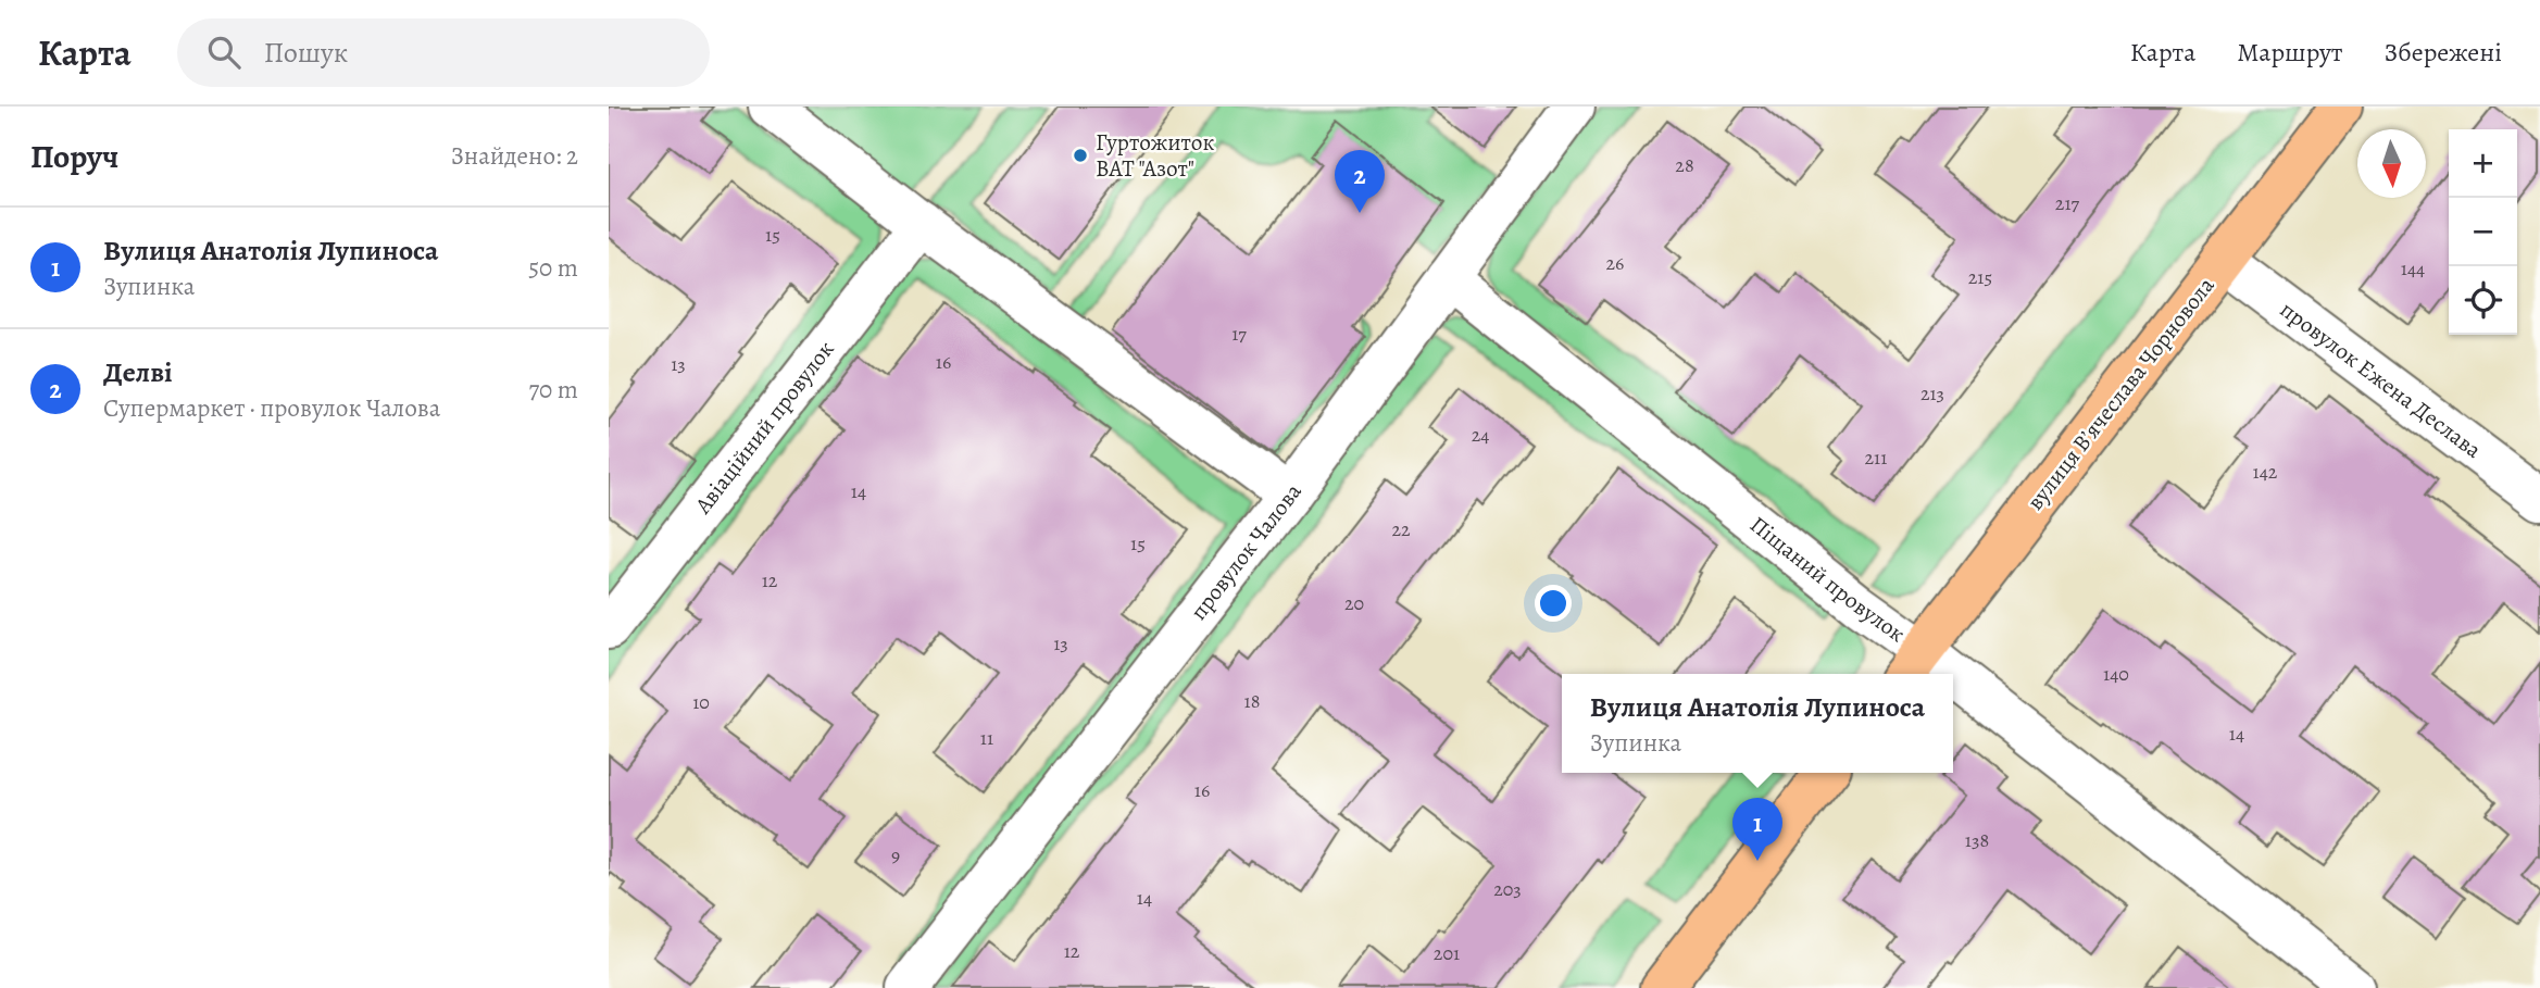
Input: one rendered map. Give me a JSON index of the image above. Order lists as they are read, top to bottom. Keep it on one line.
{"streets":{"main road":["вулиця Вʼячеслава Чорновола"],"street":["провулок Ежена Деслава","Авіаційний провулок","провулок Чалова","Піщаний провулок"]},"crossings":[["провулок Ежена Деслава","вулиця Вʼячеслава Чорновола"],["вулиця Вʼячеслава Чорновола","Піщаний провулок"],["провулок Чалова","Піщаний провулок"]],"places":["Гуртожиток ВАТ \"Азот\""],"house_numbers":["28","217","15","26","144","215","17","16","13","213","24","211","142","14","22","15","12","20","13","140","18","10","14","11","16","138","9","203","14","12","201"],"north":"bottom","page":{"header":"Карта","search":"Пошук","nav":["Карта","Маршрут","Збережені"],"heading":["Поруч","Знайдено: 2"],"map_buttons":["+","−"],"pins":["2","1"],"list":[{"mark":"1","name":"Вулиця Анатолія Лупиноса","note":"Зупинка","value":"50 m"},{"mark":"2","name":"Делві","note":"Супермаркет · провулок Чалова","value":"70 m"}],"popup":["Вулиця Анатолія Лупиноса","Зупинка"]}}
